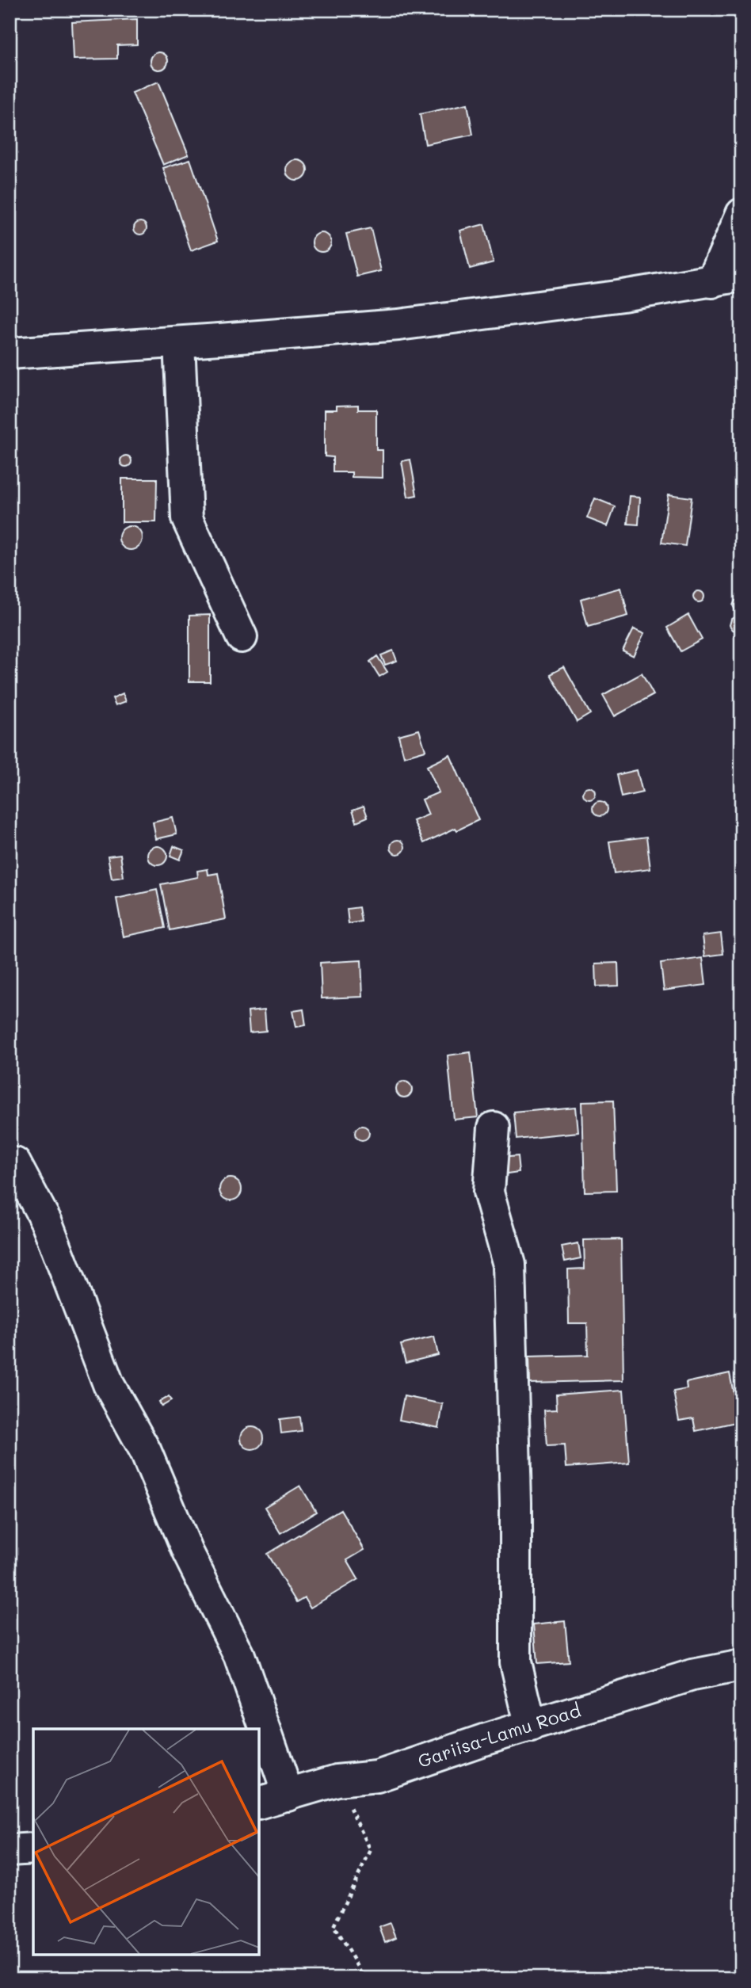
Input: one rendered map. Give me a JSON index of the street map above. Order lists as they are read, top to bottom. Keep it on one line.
{"streets":{"street":["Gariisa-Lamu Road"]}}
